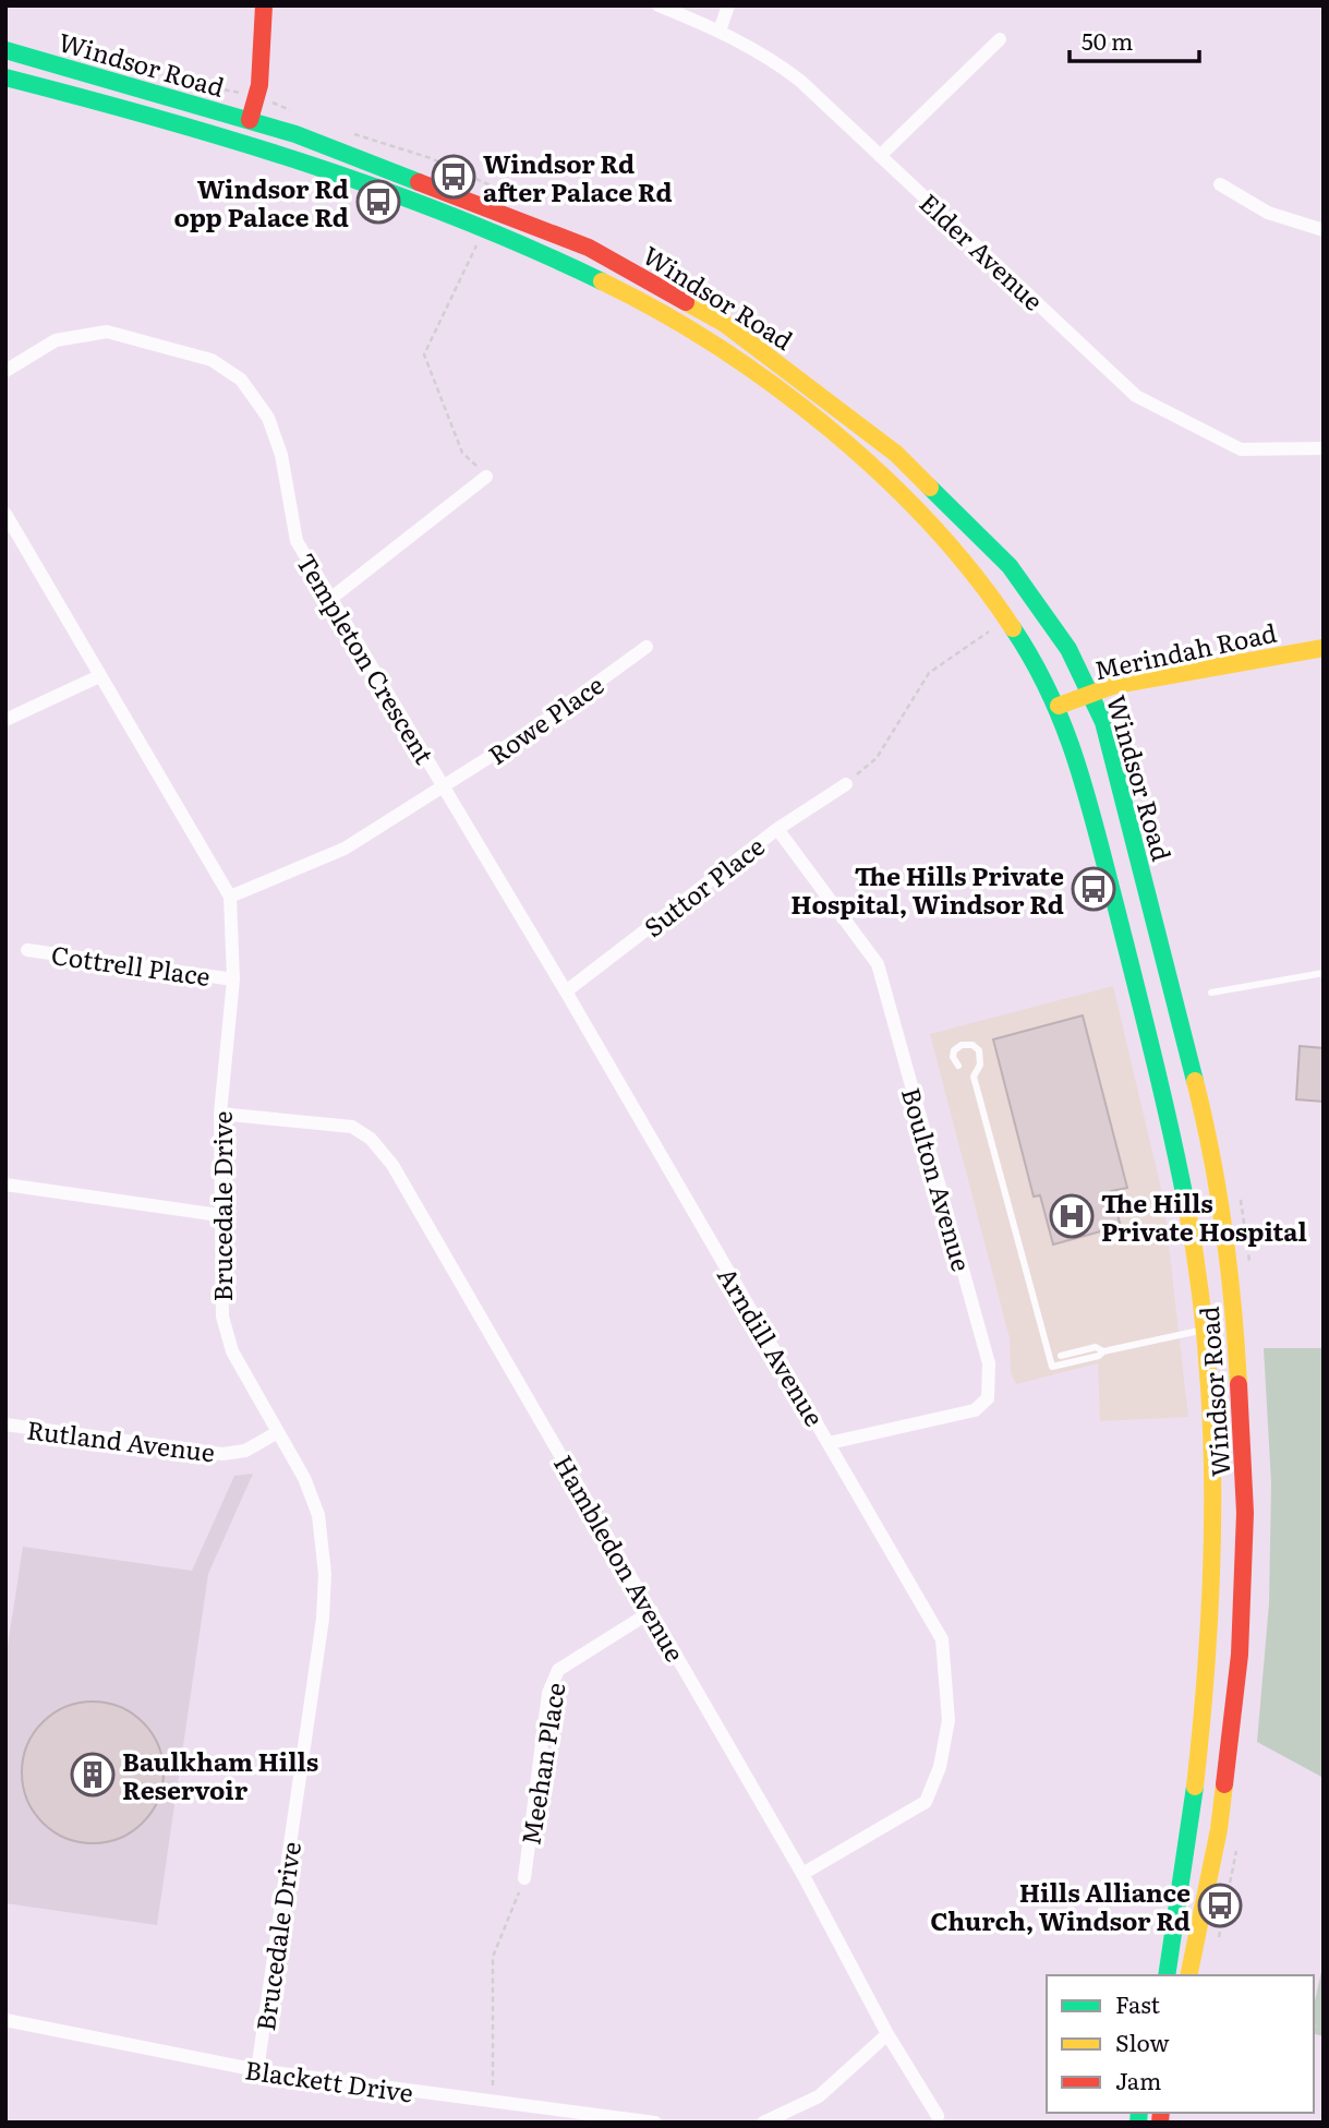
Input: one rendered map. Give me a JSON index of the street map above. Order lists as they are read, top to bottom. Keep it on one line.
{"streets":{"main road":["Windsor Road","Merindah Road"],"street":["Elder Avenue","Templeton Crescent","Rowe Place","Suttor Place","Cottrell Place","Boulton Avenue","Brucedale Drive","Arndill Avenue","Rutland Avenue","Hambledon Avenue","Meehan Place","Blackett Drive"]},"crossings":[["Windsor Road","Merindah Road"],["Templeton Crescent","Rowe Place"],["Templeton Crescent","Arndill Avenue"],["Rowe Place","Brucedale Drive"],["Rowe Place","Arndill Avenue"],["Suttor Place","Boulton Avenue"],["Suttor Place","Arndill Avenue"],["Cottrell Place","Brucedale Drive"],["Boulton Avenue","Arndill Avenue"],["Brucedale Drive","Rutland Avenue"],["Brucedale Drive","Hambledon Avenue"],["Brucedale Drive","Blackett Drive"],["Arndill Avenue","Hambledon Avenue"],["Hambledon Avenue","Meehan Place"]],"places":{"bus stop":["Windsor Rd after Palace Rd","Windsor Rd opp Palace Rd","The Hills Private Hospital, Windsor Rd","Hills Alliance Church, Windsor Rd"],"hospital":["The Hills Private Hospital"],"building":["Baulkham Hills Reservoir"]},"legend":["Fast","Slow","Jam"],"scale_bar":"50 m"}
